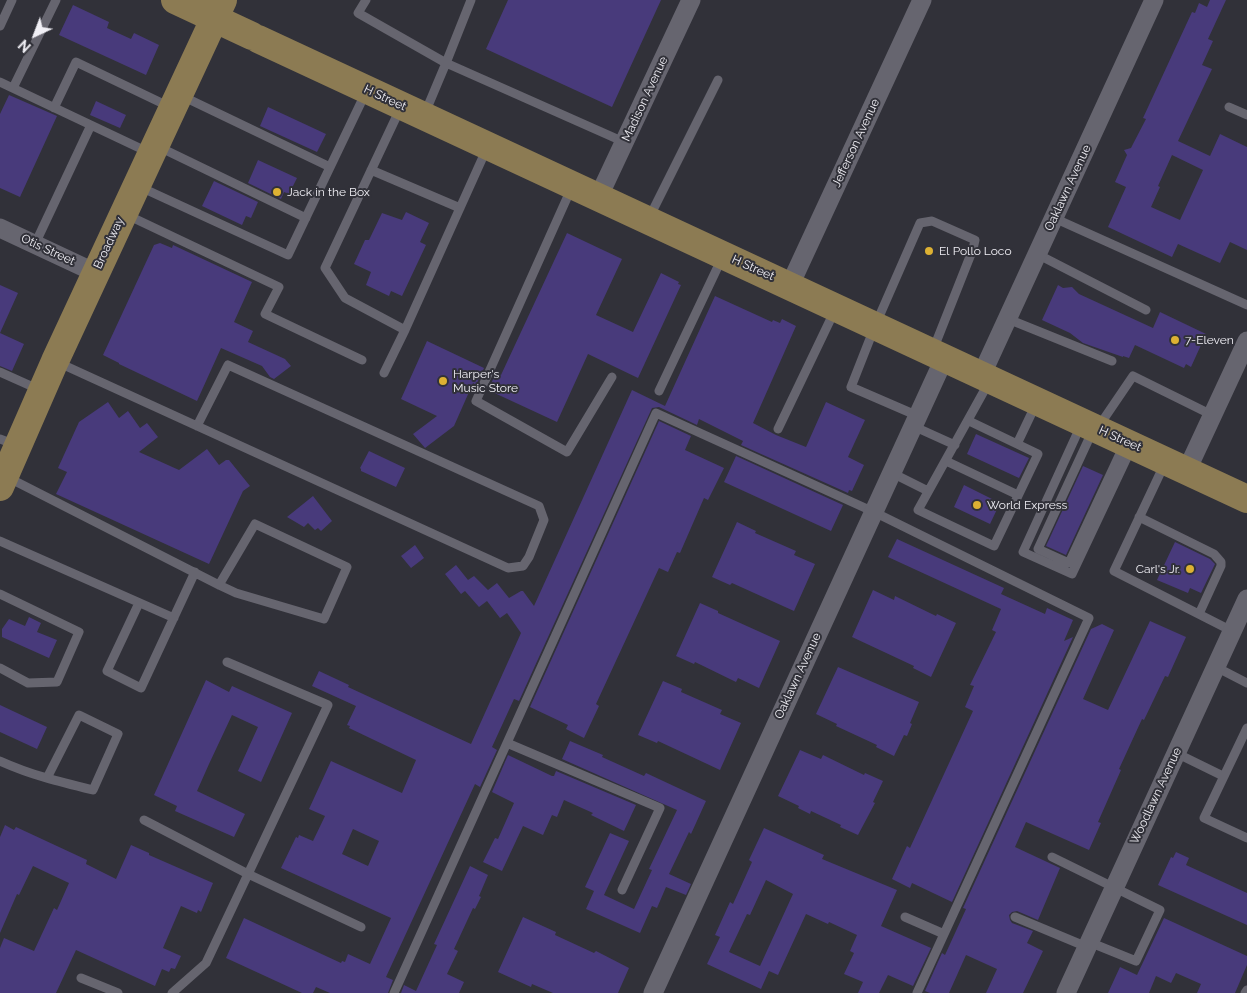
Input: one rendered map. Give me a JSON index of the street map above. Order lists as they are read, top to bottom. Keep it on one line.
{"streets":{"main road":["H Street","Broadway"],"street":["Madison Avenue","Jefferson Avenue","Oaklawn Avenue","Otis Street","Woodlawn Avenue"]},"crossings":[["H Street","Madison Avenue"],["H Street","Jefferson Avenue"],["H Street","Oaklawn Avenue"],["H Street","Broadway"],["Broadway","Otis Street"]],"places":["Jack in the Box","El Pollo Loco","7-Eleven","Harper's Music Store","World Express","Carl's Jr."],"north":"bottom left"}
